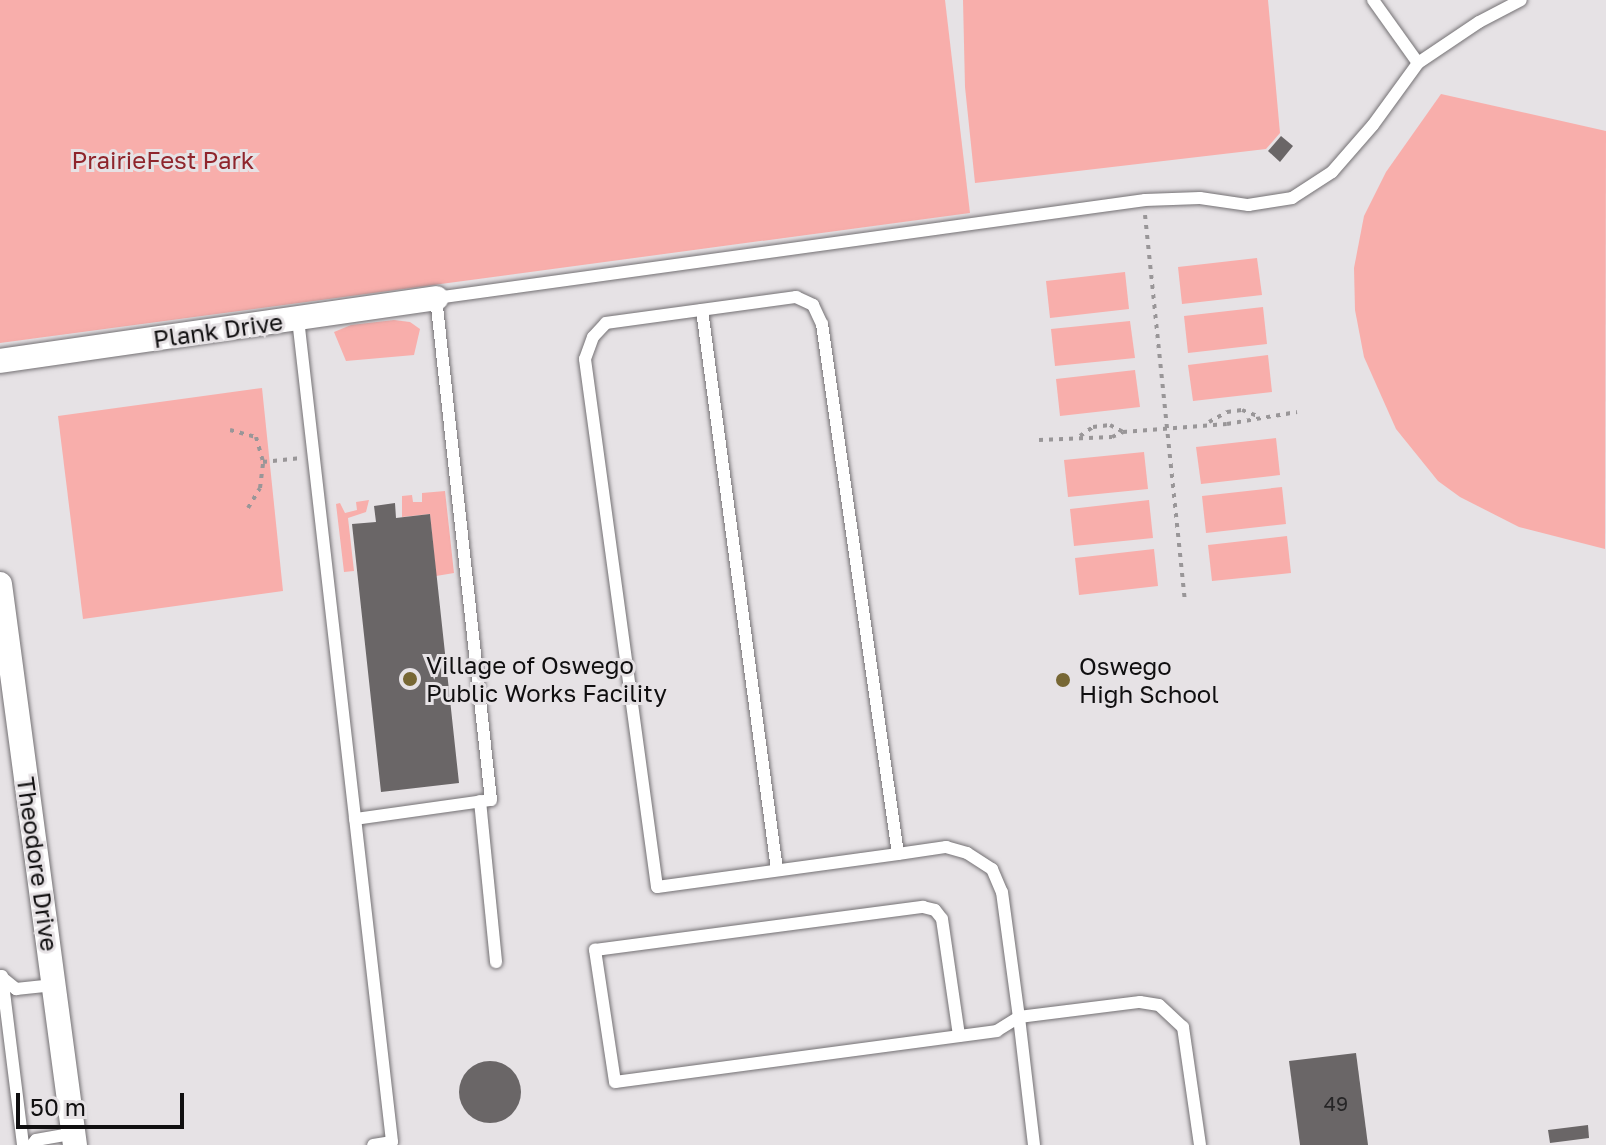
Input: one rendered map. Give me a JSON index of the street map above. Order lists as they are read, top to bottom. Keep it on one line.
{"streets":{"street":["Plank Drive","Theodore Drive"]},"parks":["PrairieFest Park"],"places":["Village of Oswego Public Works Facility","Oswego High School"],"house_numbers":["49"],"scale_bar":"50 m"}
